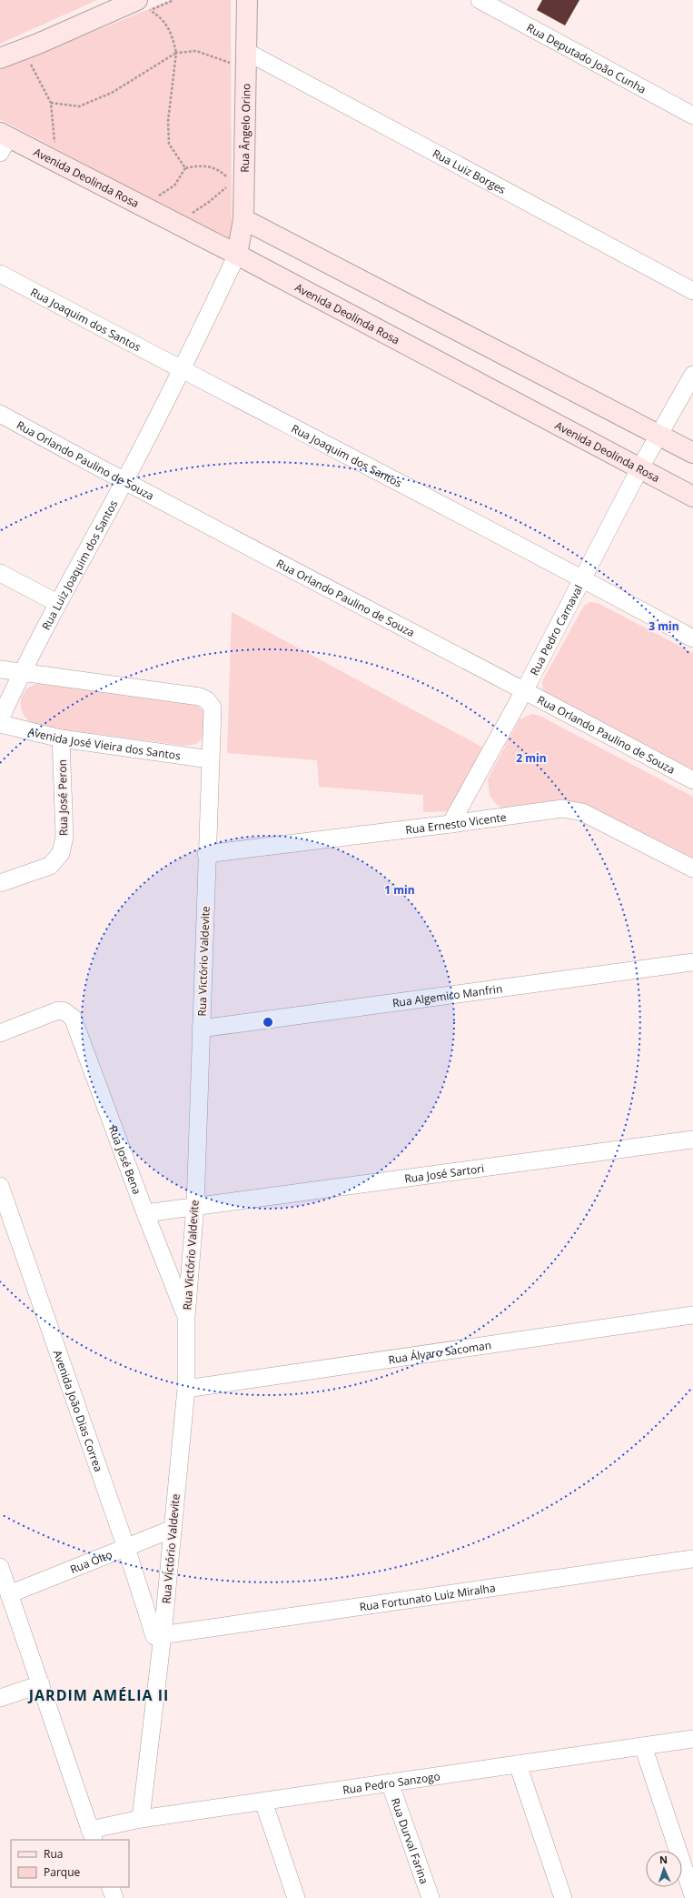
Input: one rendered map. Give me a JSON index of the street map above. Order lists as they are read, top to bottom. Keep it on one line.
{"streets":{"street":["Rua Deputado João Cunha","Rua Ângelo Orino","Rua Luiz Borges","Avenida Deolinda Rosa","Rua Joaquim dos Santos","Rua Orlando Paulino de Souza","Rua Luiz Joaquim dos Santos","Rua Pedro Carnaval","Avenida José Vieira dos Santos","Rua José Peron","Rua Ernesto Vicente","Rua Victório Valdevite","Rua Algemiro Manfrin","Rua José Bena","Rua José Sartori","Rua Álvaro Sacoman","Avenida João Dias Correa","Rua Oito","Rua Fortunato Luiz Miralha","Rua Pedro Sanzogo","Rua Durval Farina"]},"crossings":[["Rua Ângelo Orino","Rua Luiz Borges"],["Rua Ângelo Orino","Avenida Deolinda Rosa"],["Rua Ângelo Orino","Rua Luiz Joaquim dos Santos"],["Avenida Deolinda Rosa","Rua Luiz Joaquim dos Santos"],["Avenida Deolinda Rosa","Rua Pedro Carnaval"],["Rua Joaquim dos Santos","Rua Luiz Joaquim dos Santos"],["Rua Joaquim dos Santos","Rua Pedro Carnaval"],["Rua Orlando Paulino de Souza","Rua Luiz Joaquim dos Santos"],["Rua Orlando Paulino de Souza","Rua Pedro Carnaval"],["Rua Luiz Joaquim dos Santos","Rua Victório Valdevite"],["Rua Pedro Carnaval","Rua Ernesto Vicente"],["Avenida José Vieira dos Santos","Rua José Peron"],["Avenida José Vieira dos Santos","Rua Victório Valdevite"],["Rua Ernesto Vicente","Rua Victório Valdevite"],["Rua Victório Valdevite","Rua Algemiro Manfrin"],["Rua Victório Valdevite","Rua José Bena"],["Rua Victório Valdevite","Rua José Sartori"],["Rua Victório Valdevite","Rua Álvaro Sacoman"],["Rua Victório Valdevite","Avenida João Dias Correa"],["Rua Victório Valdevite","Rua Oito"],["Rua Victório Valdevite","Rua Fortunato Luiz Miralha"],["Rua Victório Valdevite","Rua Pedro Sanzogo"],["Rua José Bena","Rua José Sartori"],["Avenida João Dias Correa","Rua Oito"],["Avenida João Dias Correa","Rua Fortunato Luiz Miralha"],["Rua Pedro Sanzogo","Rua Durval Farina"]],"districts":["JARDIM AMÉLIA II"],"legend":["Rua","Parque"],"north":"top","rings":["3 min","2 min","1 min"]}
